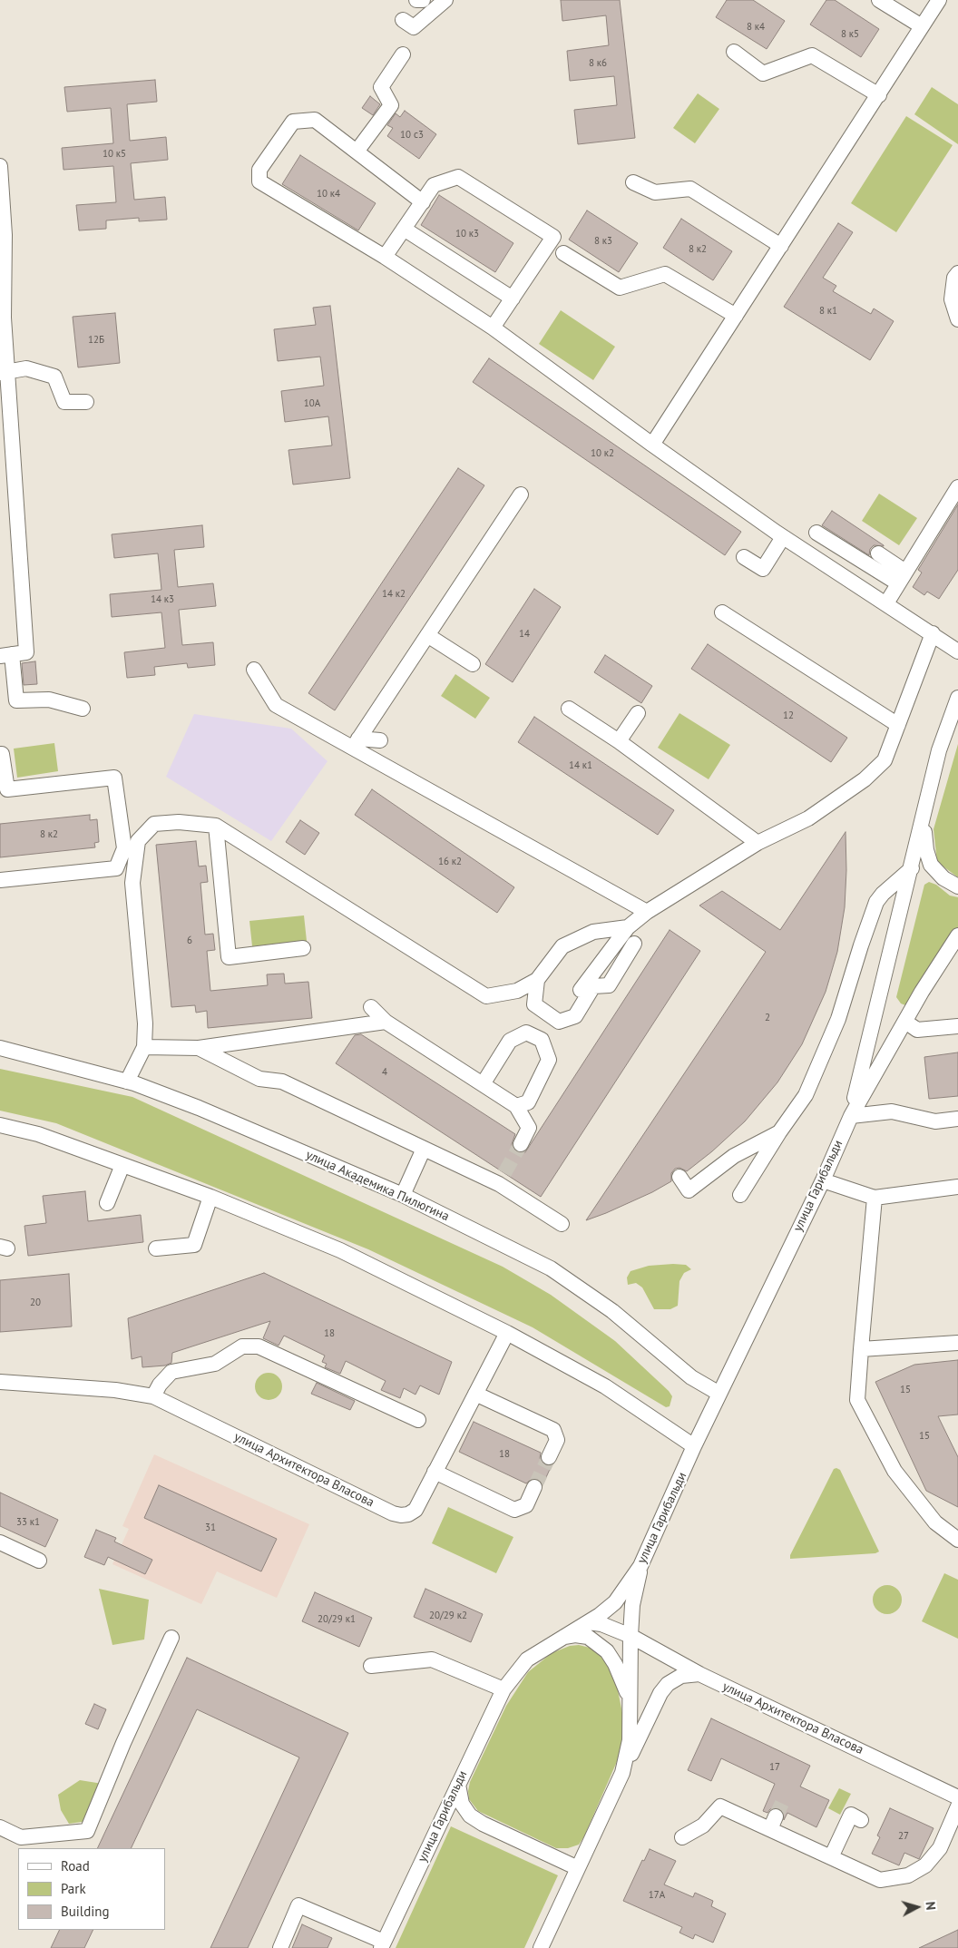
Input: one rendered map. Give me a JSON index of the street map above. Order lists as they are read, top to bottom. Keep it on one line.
{"streets":{"street":["улица Академика Пилюгина","улица Гарибальди","улица Архитектора Власова"]},"crossings":[["улица Академика Пилюгина","улица Гарибальди"],["улица Гарибальди","улица Архитектора Власова"]],"house_numbers":["8 к4","8 к5","8 к6","10 с3","10 к5","10 к4","10 к3","8 к3","8 к2","8 к1","12Б","10А","10 к2","14 к2","14 к3","14","12","14 к1","8 к2","16 к2","6","2","4","20","18","15","15","18","33 к1","31","20/29 к2","20/29 к1","17","27","17А"],"legend":["Road","Park","Building"],"north":"right"}
